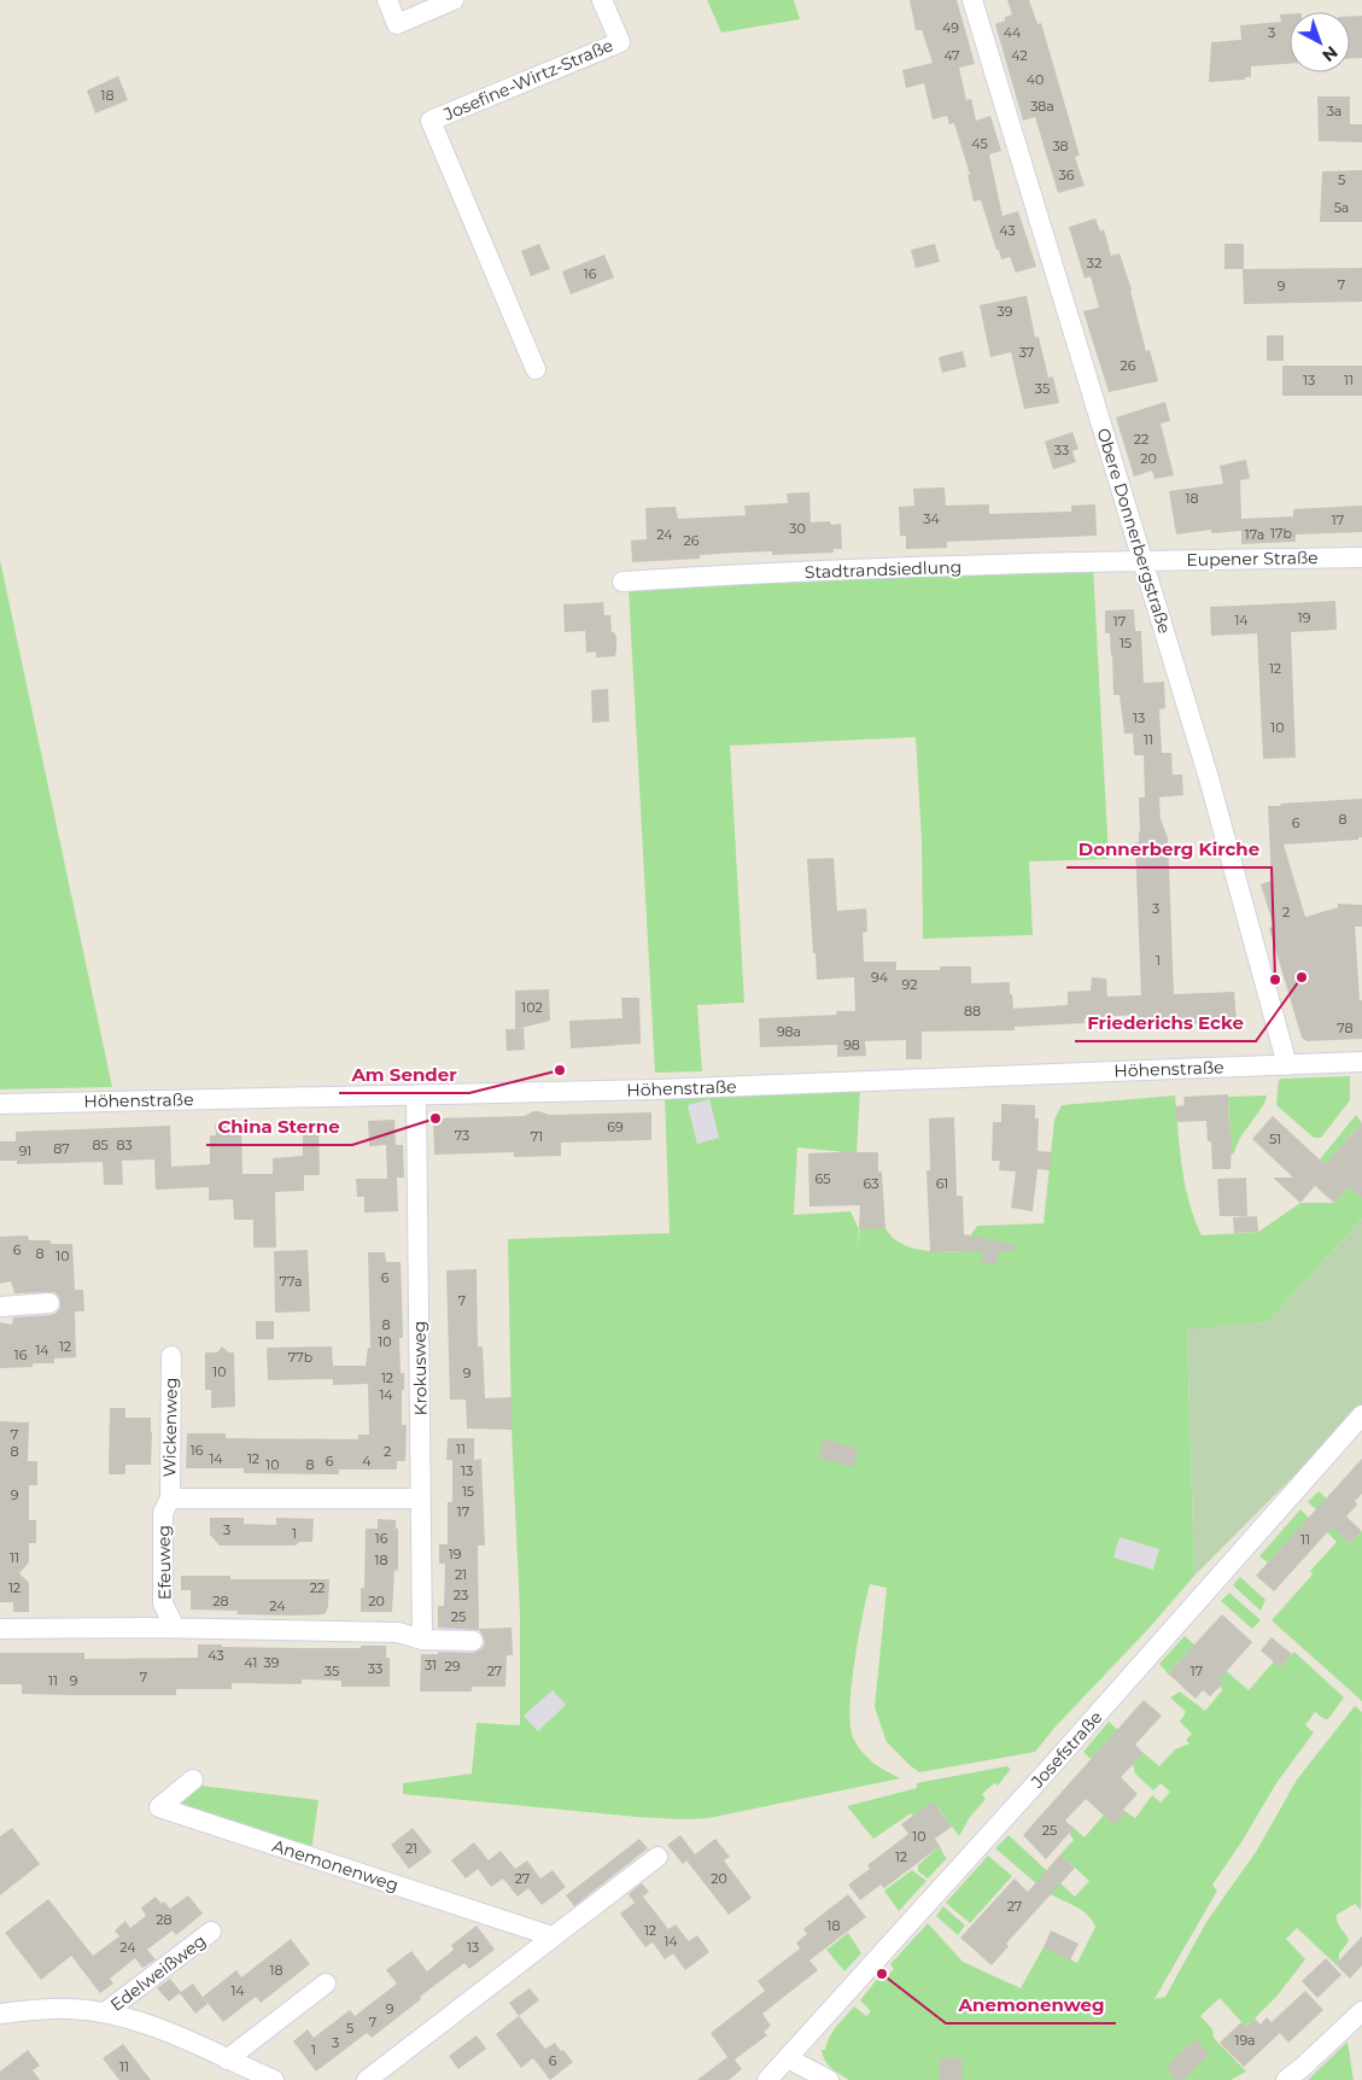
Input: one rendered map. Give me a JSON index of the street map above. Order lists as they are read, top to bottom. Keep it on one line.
{"streets":{"street":["Josefine-Wirtz-Straße","Obere Donnerbergstraße","Eupener Straße","Stadtrandsiedlung","Höhenstraße","Krokusweg","Wickenweg","Efeuweg","Josefstraße","Anemonenweg","Edelweißweg"]},"crossings":[["Obere Donnerbergstraße","Eupener Straße"],["Obere Donnerbergstraße","Stadtrandsiedlung"],["Obere Donnerbergstraße","Höhenstraße"],["Eupener Straße","Stadtrandsiedlung"],["Höhenstraße","Krokusweg"],["Wickenweg","Efeuweg"]],"places":["Friederichs Ecke","Donnerberg Kirche","Am Sender","China Sterne","Anemonenweg"],"house_numbers":["49","44","3","47","42","40","18","38a","3a","45","38","36","5","5a","43","32","16","7","9","39","37","26","13","11","35","22","33","20","18","34","17","30","17b","24","17a","26","19","14","17","15","12","13","10","11","8","6","3","2","1","94","92","102","88","78","98a","98","69","73","71","51","85","83","87","91","65","63","61","6","8","10","6","77a","7","8","10","12","14","16","77b","10","9","12","14","7","11","16","8","2","14","12","6","4","10","8","13","15","9","17","3","1","16","11","19","11","18","21","12","22","23","28","20","24","25","43","41","39","31","29","33","35","27","17","7","11","9","25","10","21","12","27","20","27","28","18","12","14","24","13","18","14","9","7","5","19a","3","1","6","11"],"north":"bottom right"}
